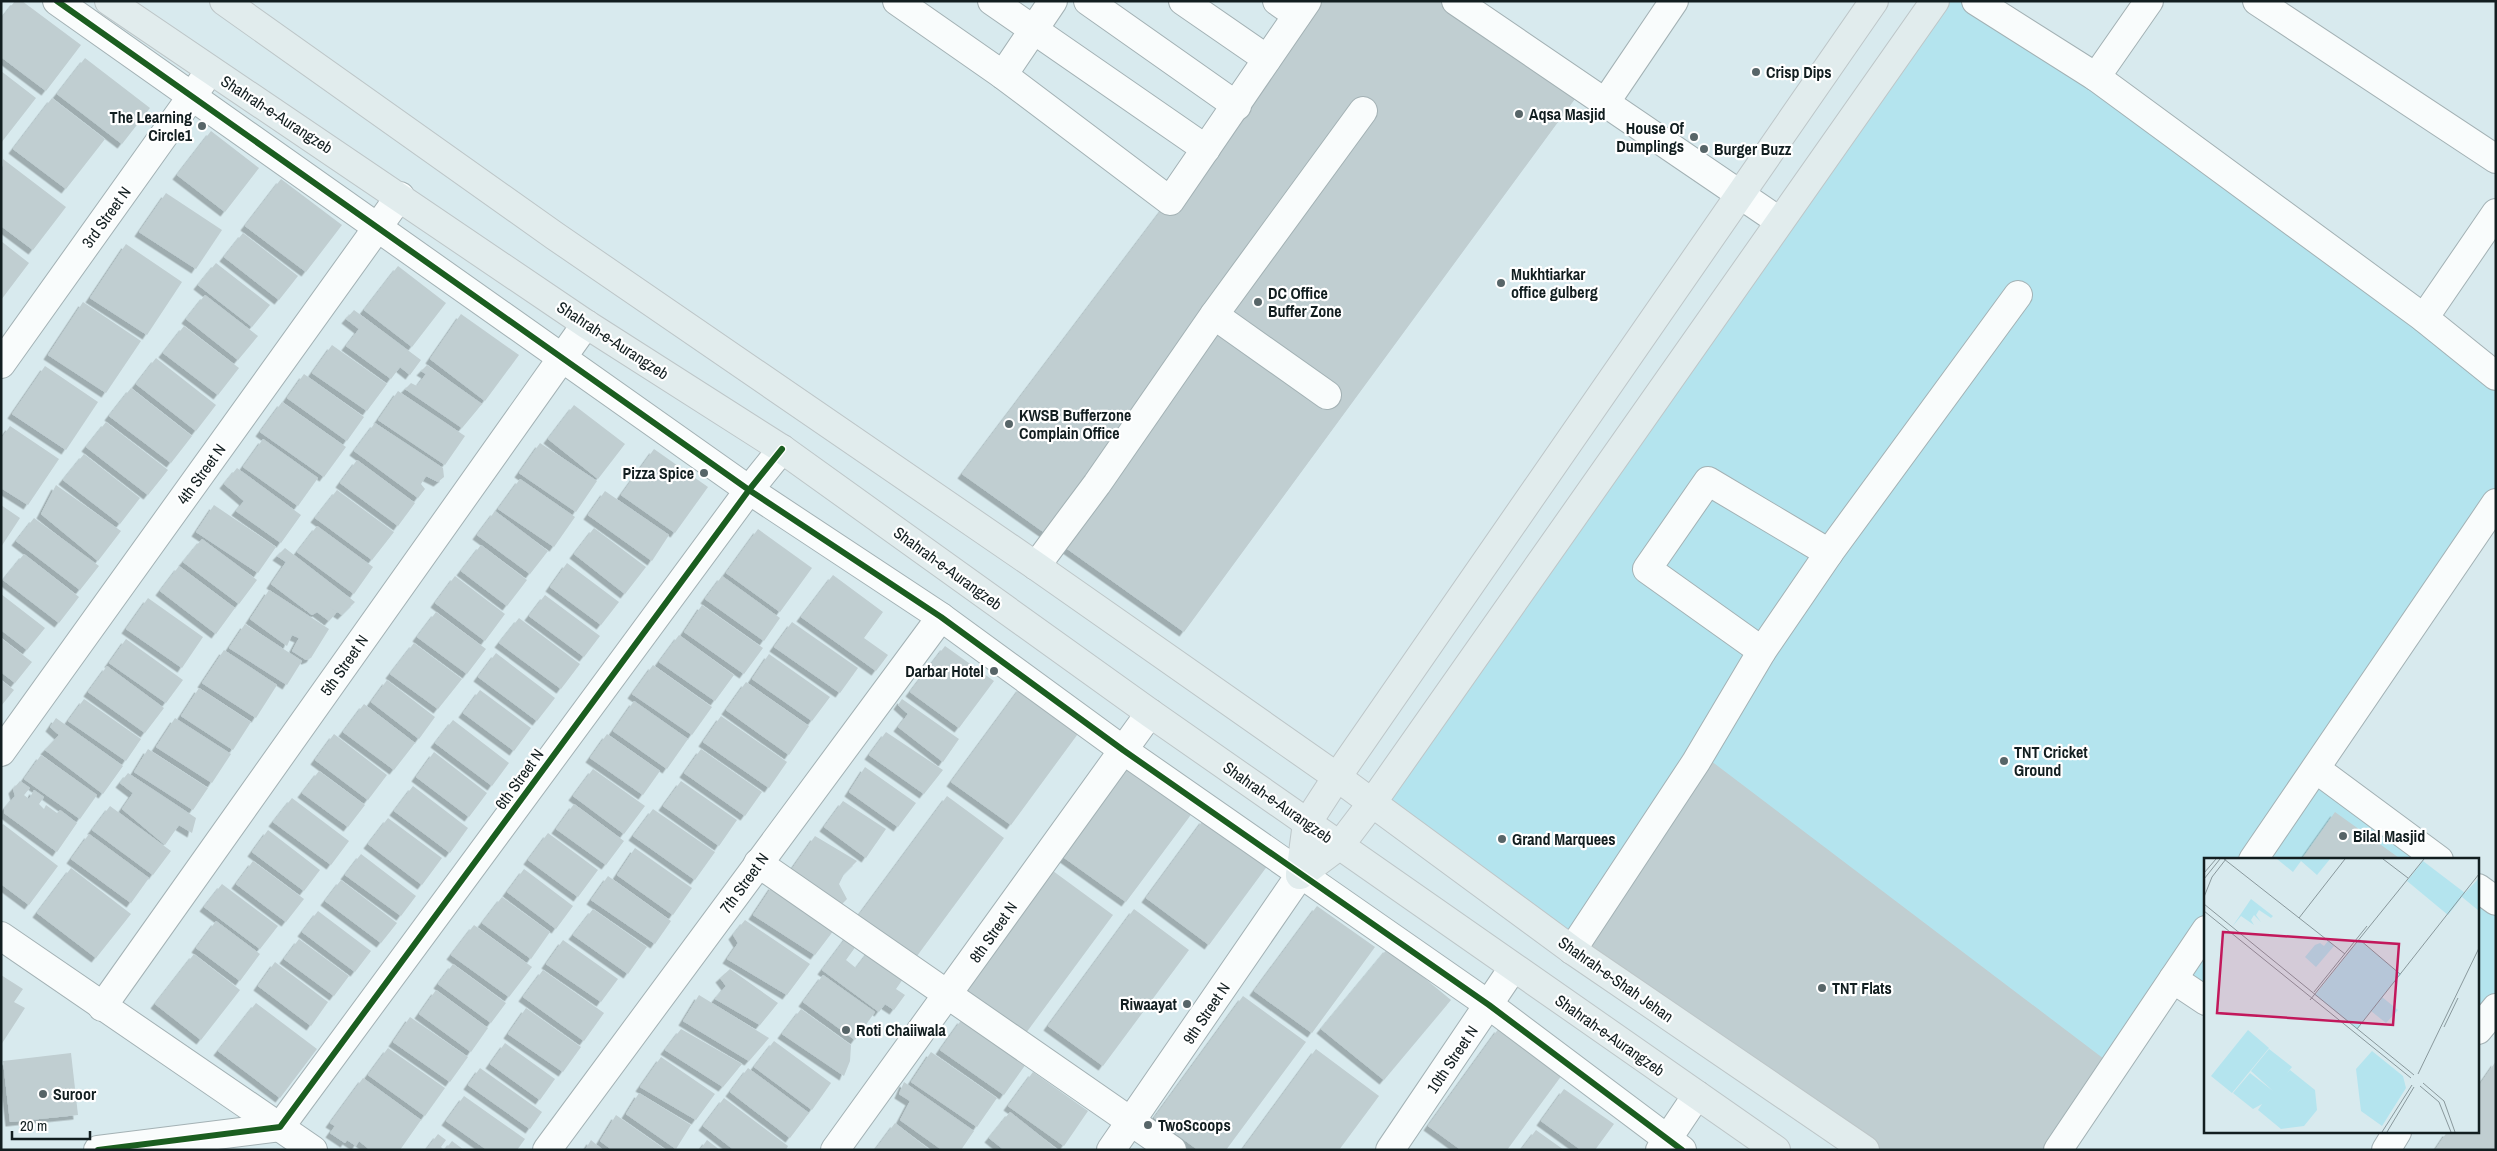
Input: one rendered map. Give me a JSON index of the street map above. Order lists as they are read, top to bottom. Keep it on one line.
{"streets":{"main road":["Shahrah-e-Aurangzeb","Shahrah-e-Shah Jehan"],"street":["3rd Street N","4th Street N","5th Street N","6th Street N","7th Street N","8th Street N","9th Street N","10th Street N"]},"crossings":[["Shahrah-e-Aurangzeb","3rd Street N"],["Shahrah-e-Aurangzeb","4th Street N"],["Shahrah-e-Aurangzeb","5th Street N"],["Shahrah-e-Aurangzeb","6th Street N"],["Shahrah-e-Aurangzeb","8th Street N"],["Shahrah-e-Aurangzeb","10th Street N"]],"places":["Crisp Dips","Aqsa Masjid","The Learning Circle1","House Of Dumplings","Burger Buzz","Mukhtiarkar office gulberg","DC Office Buffer Zone","KWSB Bufferzone Complain Office","Pizza Spice","Darbar Hotel","TNT Cricket Ground","Bilal Masjid","Grand Marquees","TNT Flats","Riwaayat","Roti Chaiiwala","Suroor","TwoScoops"],"scale_bar":"20 m"}
